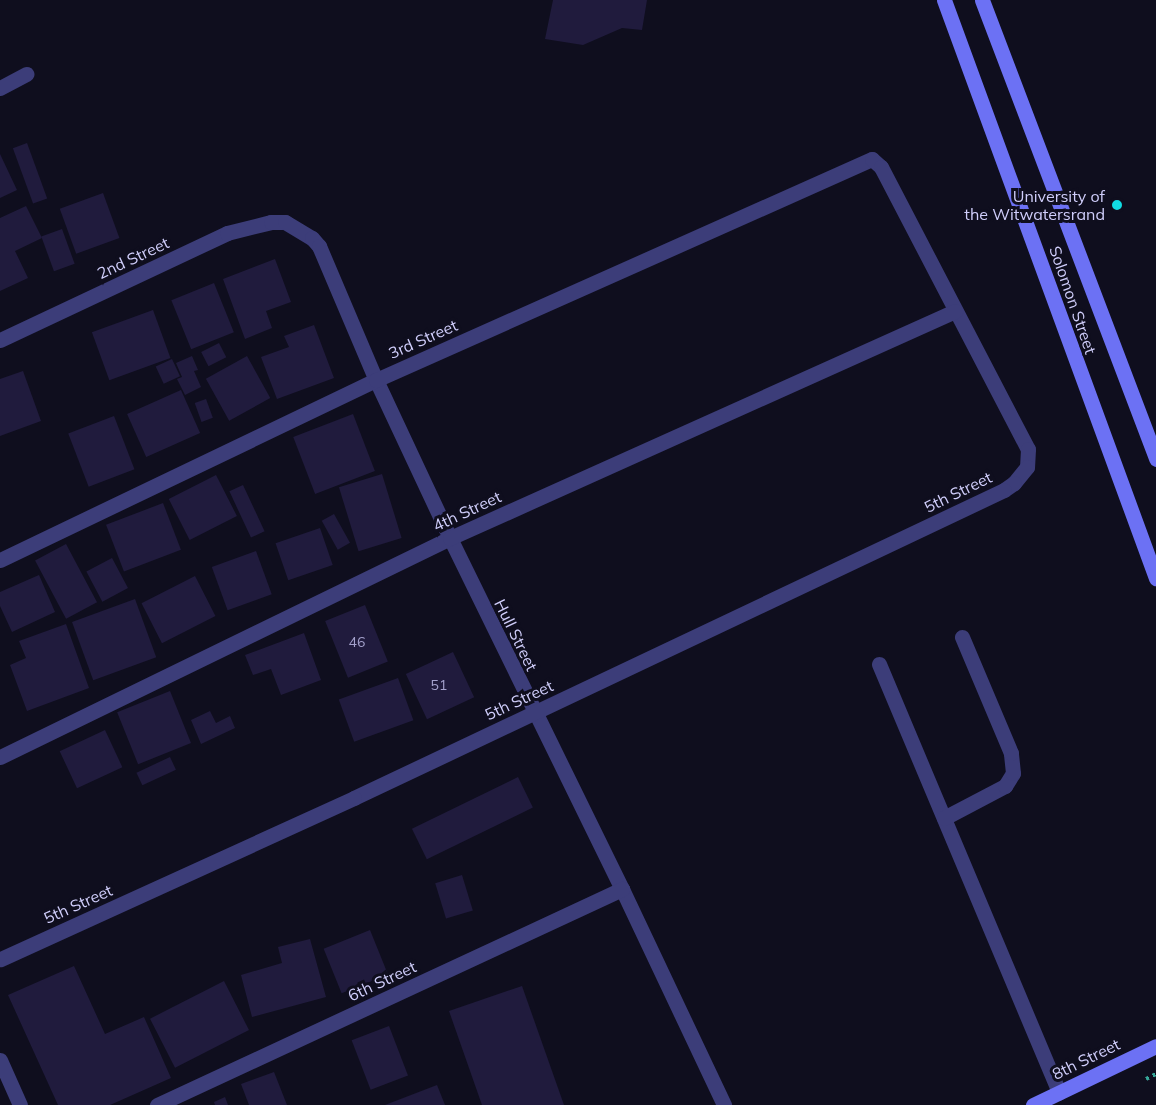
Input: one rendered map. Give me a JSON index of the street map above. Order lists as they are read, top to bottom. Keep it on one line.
{"streets":{"main road":["Solomon Street","8th Street"],"street":["2nd Street","3rd Street","5th Street","4th Street","Hull Street","6th Street"]},"crossings":[["2nd Street","Hull Street"],["3rd Street","5th Street"],["3rd Street","4th Street"],["3rd Street","Hull Street"],["5th Street","4th Street"],["5th Street","Hull Street"],["4th Street","Hull Street"],["Hull Street","6th Street"]],"places":["University of the Witwatersrand"],"house_numbers":["46","51"]}
